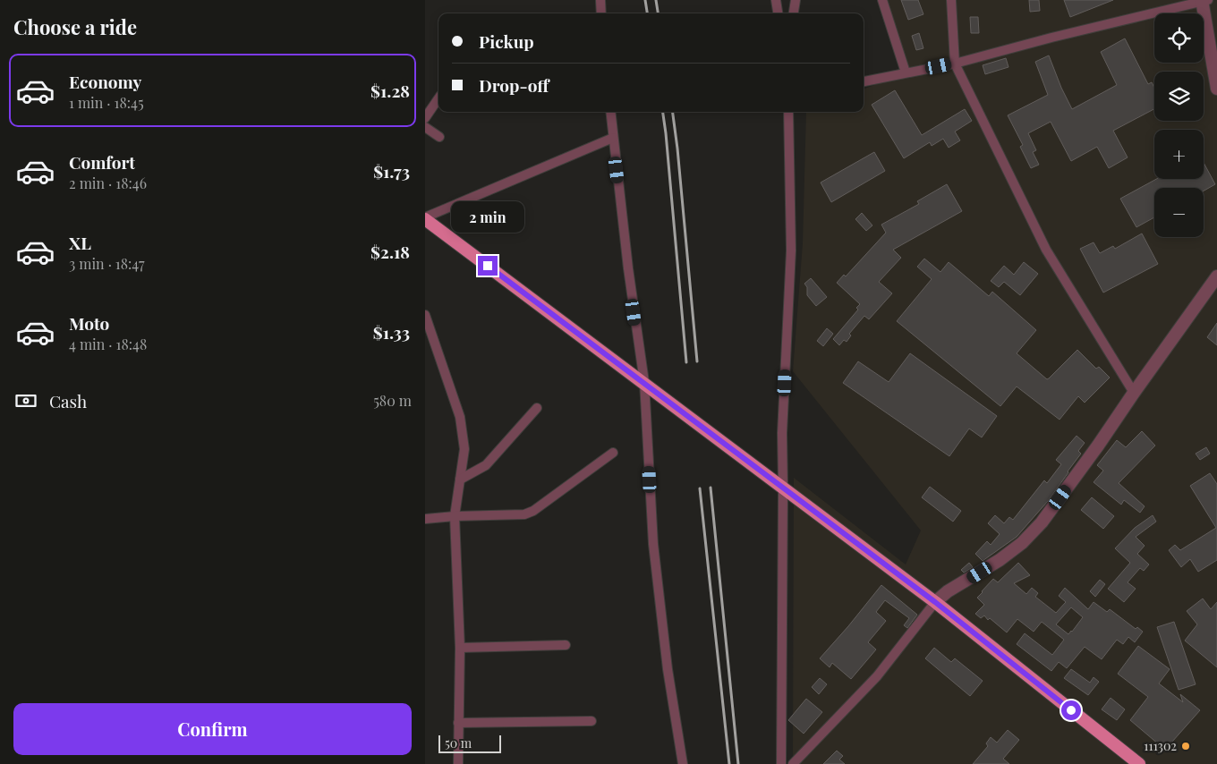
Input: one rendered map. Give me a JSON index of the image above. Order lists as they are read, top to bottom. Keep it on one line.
{"places":["111302"],"scale_bar":"50 m","page":{"heading":"Choose a ride","map_buttons":["+","−"],"banner":["Pickup","Drop-off"],"list":[{"name":"Economy","note":"1 min · 18:45","value":"$1.28"},{"name":"Comfort","note":"2 min · 18:46","value":"$1.73"},{"name":"XL","note":"3 min · 18:47","value":"$2.18"},{"name":"Moto","note":"4 min · 18:48","value":"$1.33"}],"bubble":"2 min","pay":["Cash","580 m"],"buttons":"Confirm","scale":"50 m"}}
